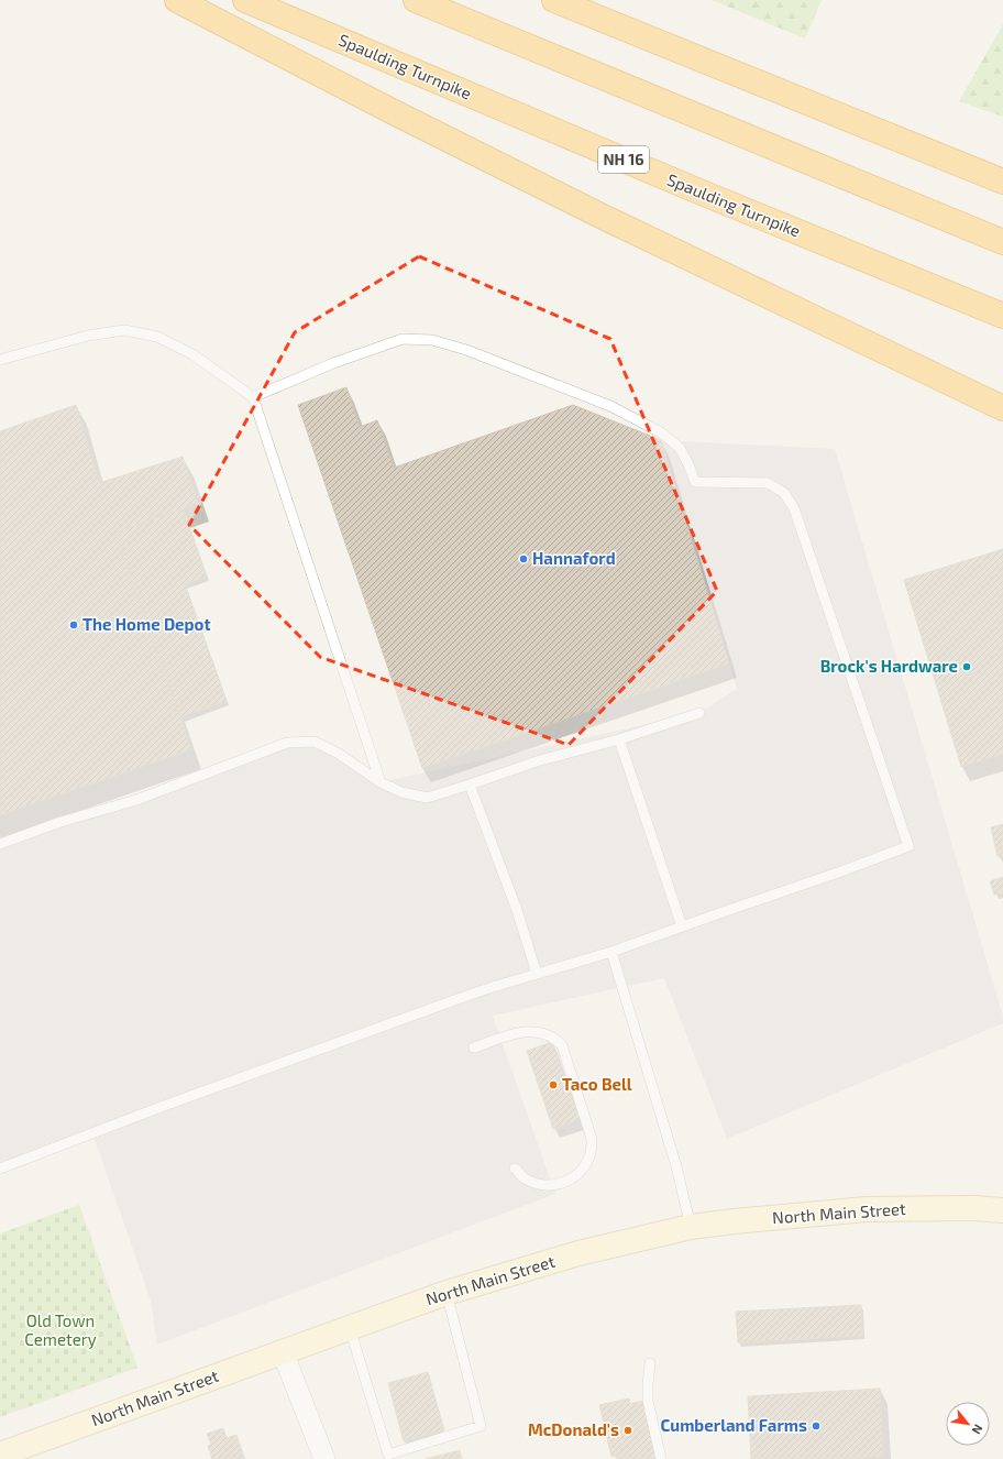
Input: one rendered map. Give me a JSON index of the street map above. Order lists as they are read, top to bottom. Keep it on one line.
{"streets":{"highway":["Spaulding Turnpike","NH 16"],"main road":["North Main Street"]},"parks":["Old Town Cemetery"],"places":["Hannaford","The Home Depot","Brock's Hardware","Taco Bell","Cumberland Farms","McDonald's"],"north":"bottom right"}
